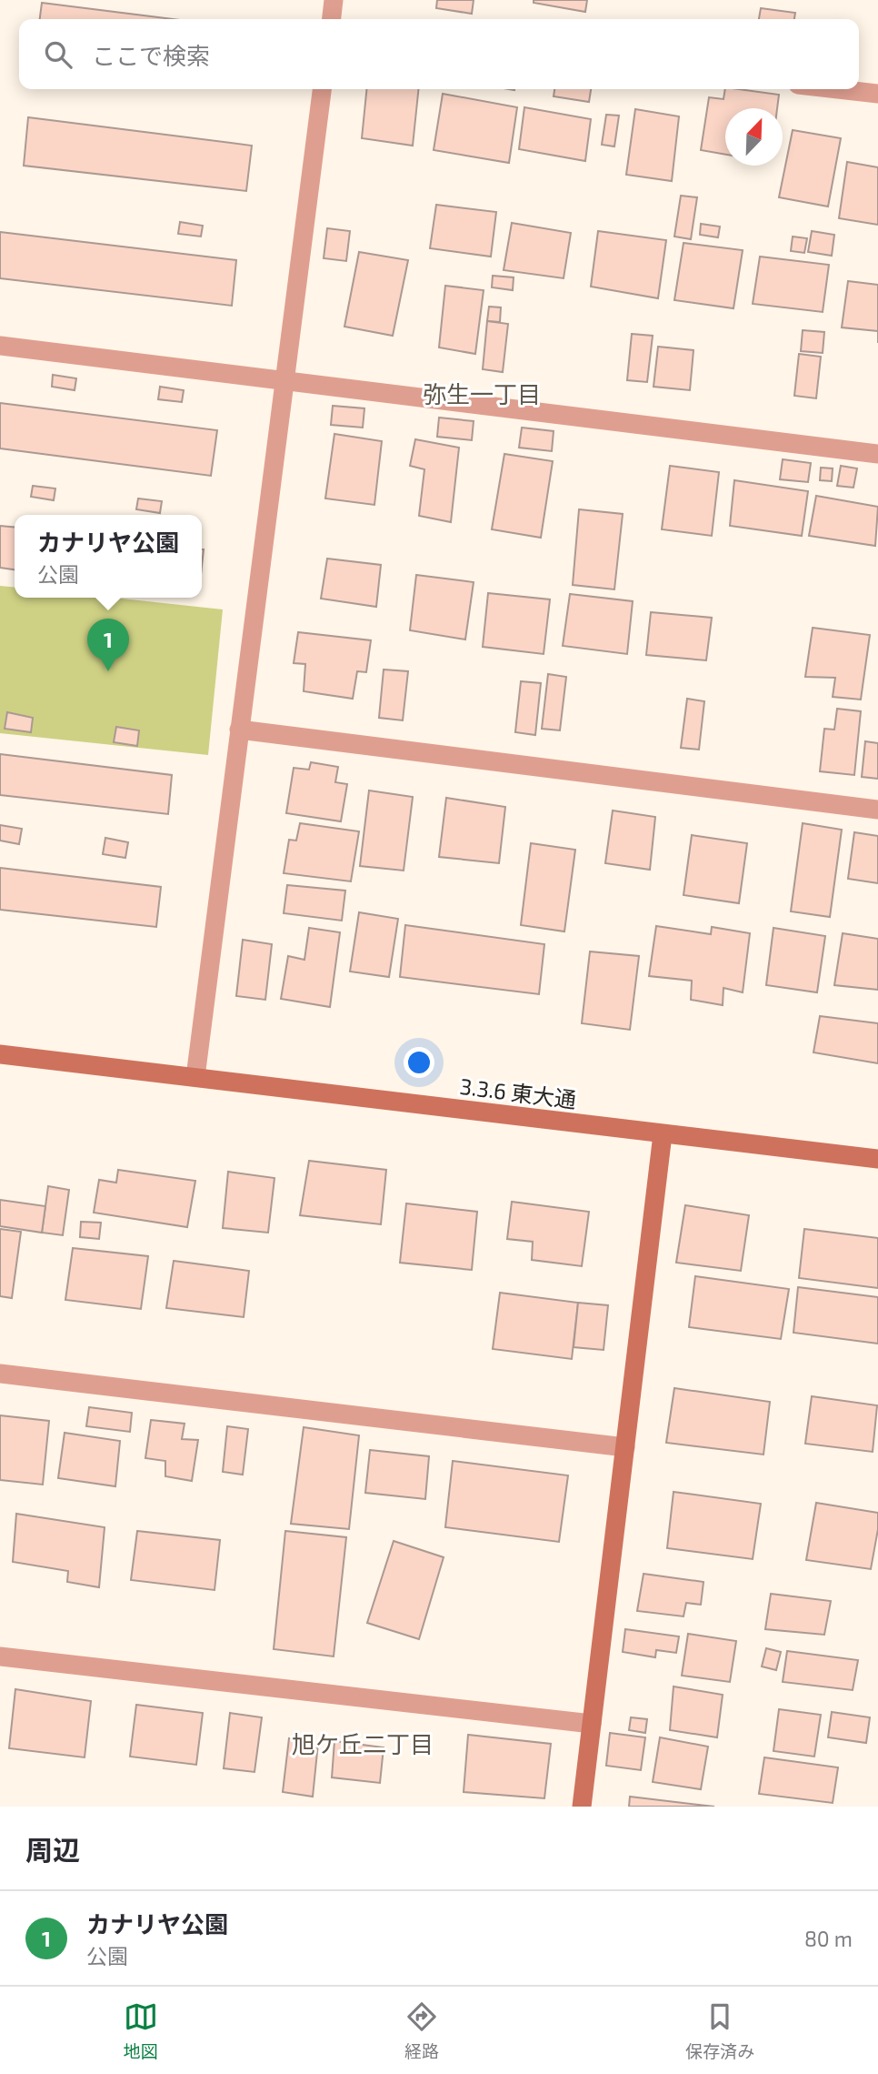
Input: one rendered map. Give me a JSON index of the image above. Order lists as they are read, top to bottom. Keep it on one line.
{"streets":{"street":["3.3.6 東大通"]},"districts":["弥生一丁目","旭ケ丘二丁目"],"north":"top right","page":{"search":"ここで検索","popup":["カナリヤ公園","公園"],"pins":"1","heading":"周辺","list":[{"mark":"1","name":"カナリヤ公園","note":"公園","value":"80 m"}],"nav":["地図","経路","保存済み"]}}
